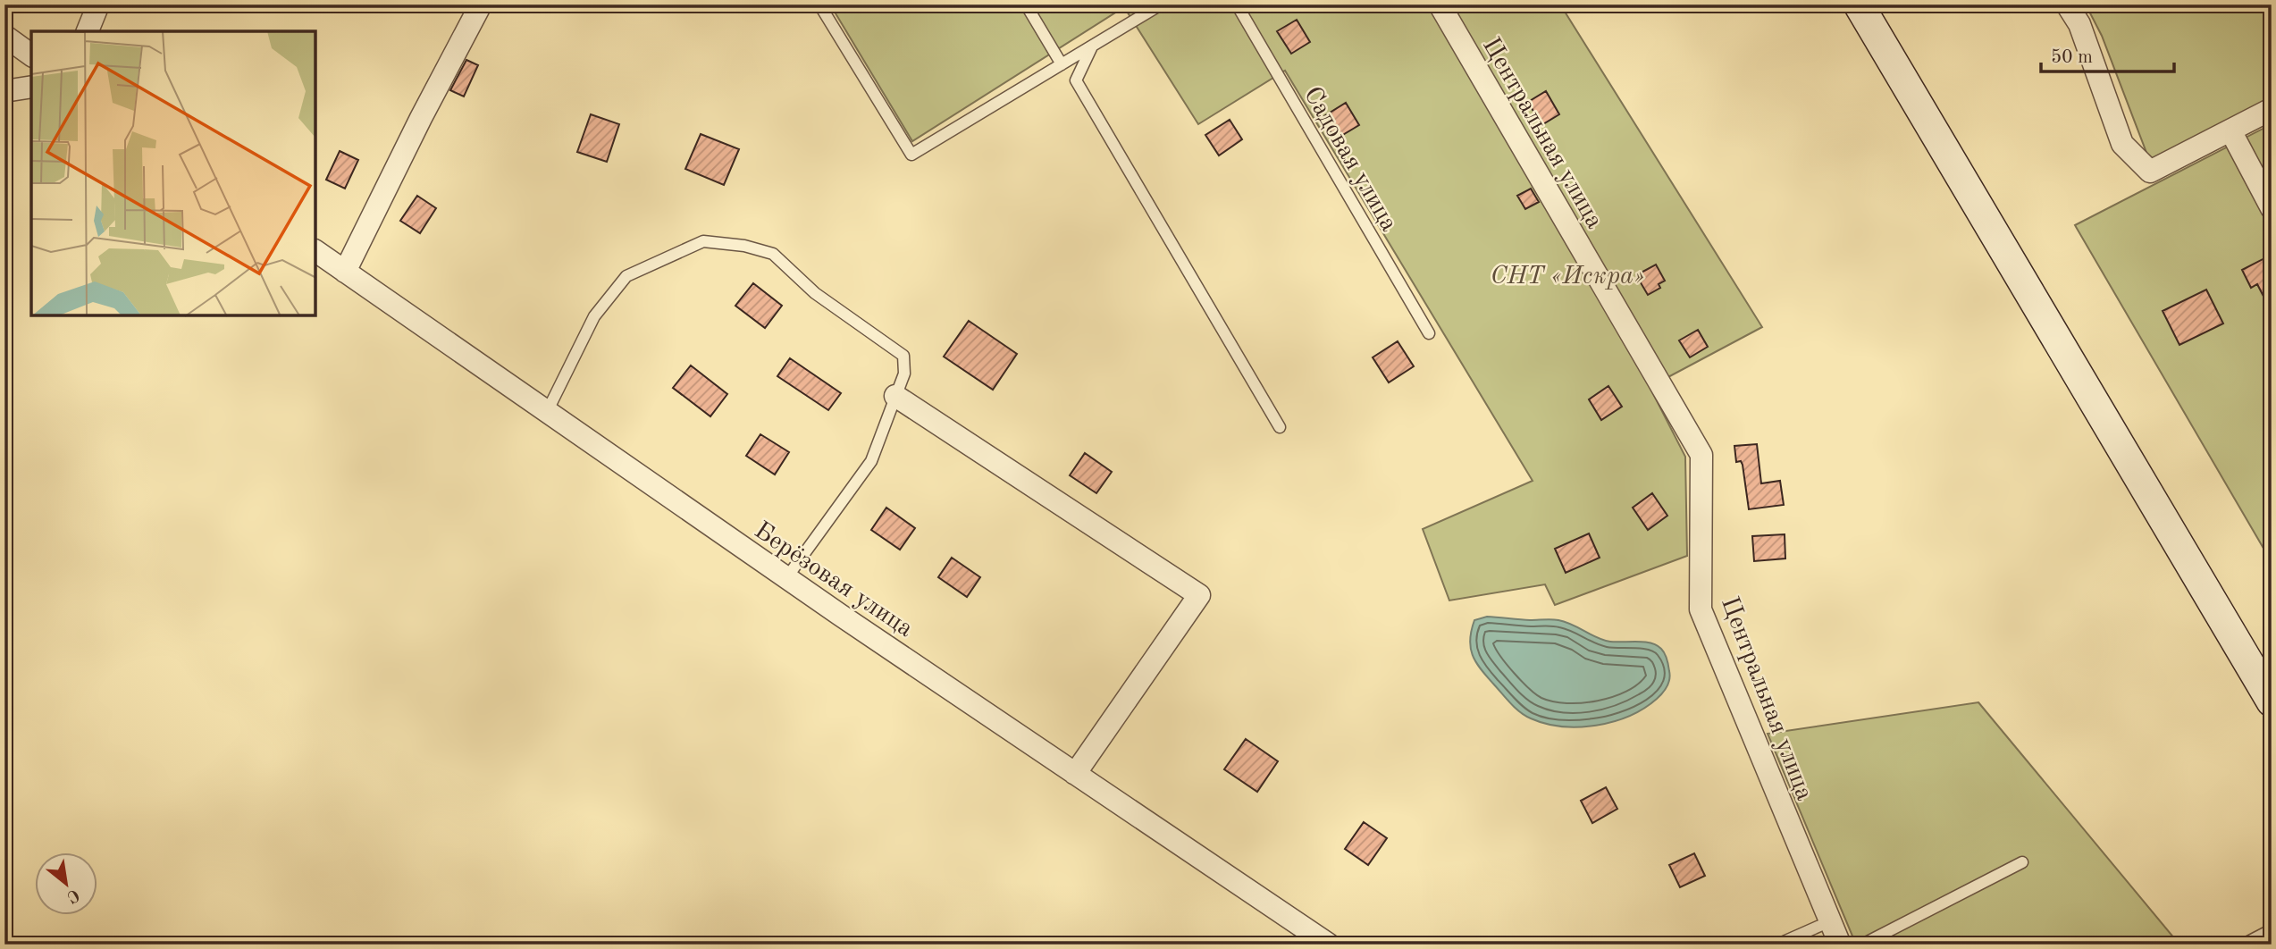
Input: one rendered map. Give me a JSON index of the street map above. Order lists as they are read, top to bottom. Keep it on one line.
{"streets":{"street":["Центральная улица","Берёзовая улица"],"lane":["Садовая улица"]},"parks":["СНТ «Искра»"],"scale_bar":"50 m","north":"bottom right"}
